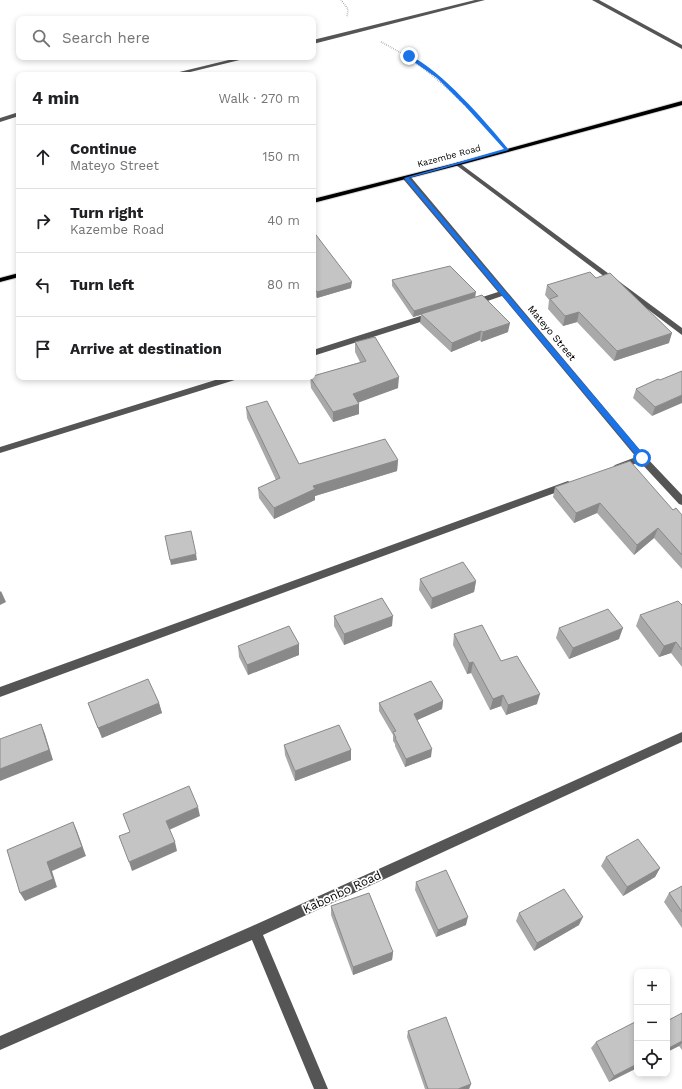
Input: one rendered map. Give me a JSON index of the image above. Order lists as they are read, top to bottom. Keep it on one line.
{"streets":{"main road":["Kazembe Road"],"street":["Mateyo Street","Kabonbo Road"]},"crossings":[["Kazembe Road","Mateyo Street"]],"page":{"search":"Search here","heading":["4 min","Walk · 270 m"],"list":[["Continue","Mateyo Street","150 m"],["Turn right","Kazembe Road","40 m"],["Turn left","80 m"],"Arrive at destination"],"map_buttons":["+","−"]}}
